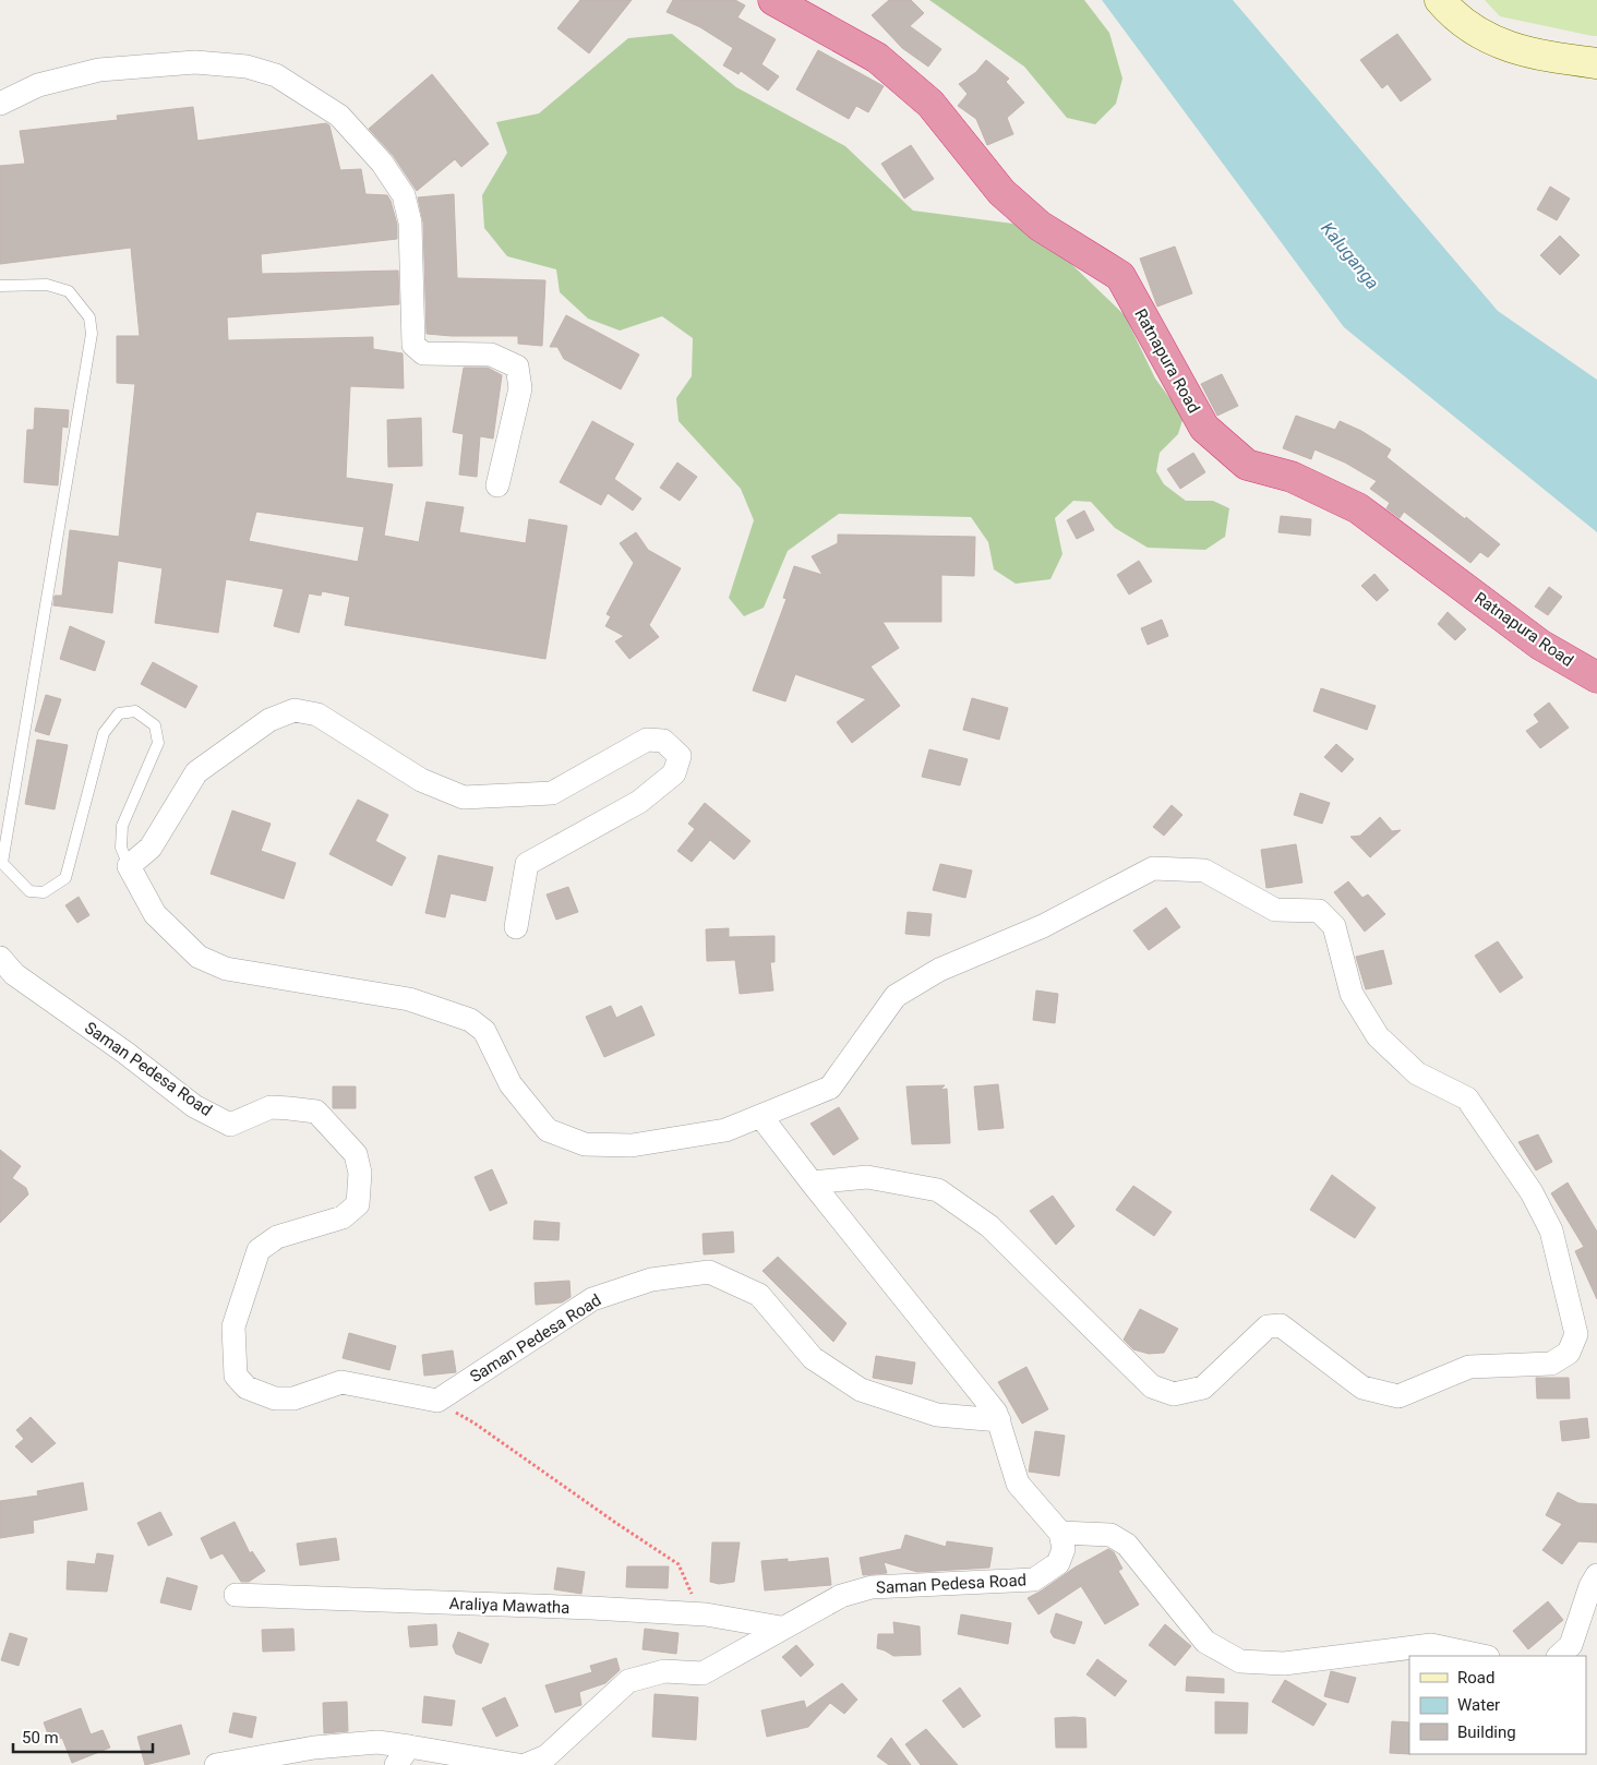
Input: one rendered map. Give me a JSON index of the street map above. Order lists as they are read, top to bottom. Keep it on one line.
{"streets":{"highway":["Ratnapura Road"],"street":["Saman Pedesa Road","Araliya Mawatha"]},"crossings":[["Saman Pedesa Road","Araliya Mawatha"]],"water":["Kaluganga"],"legend":["Road","Water","Building"],"scale_bar":"50 m"}
